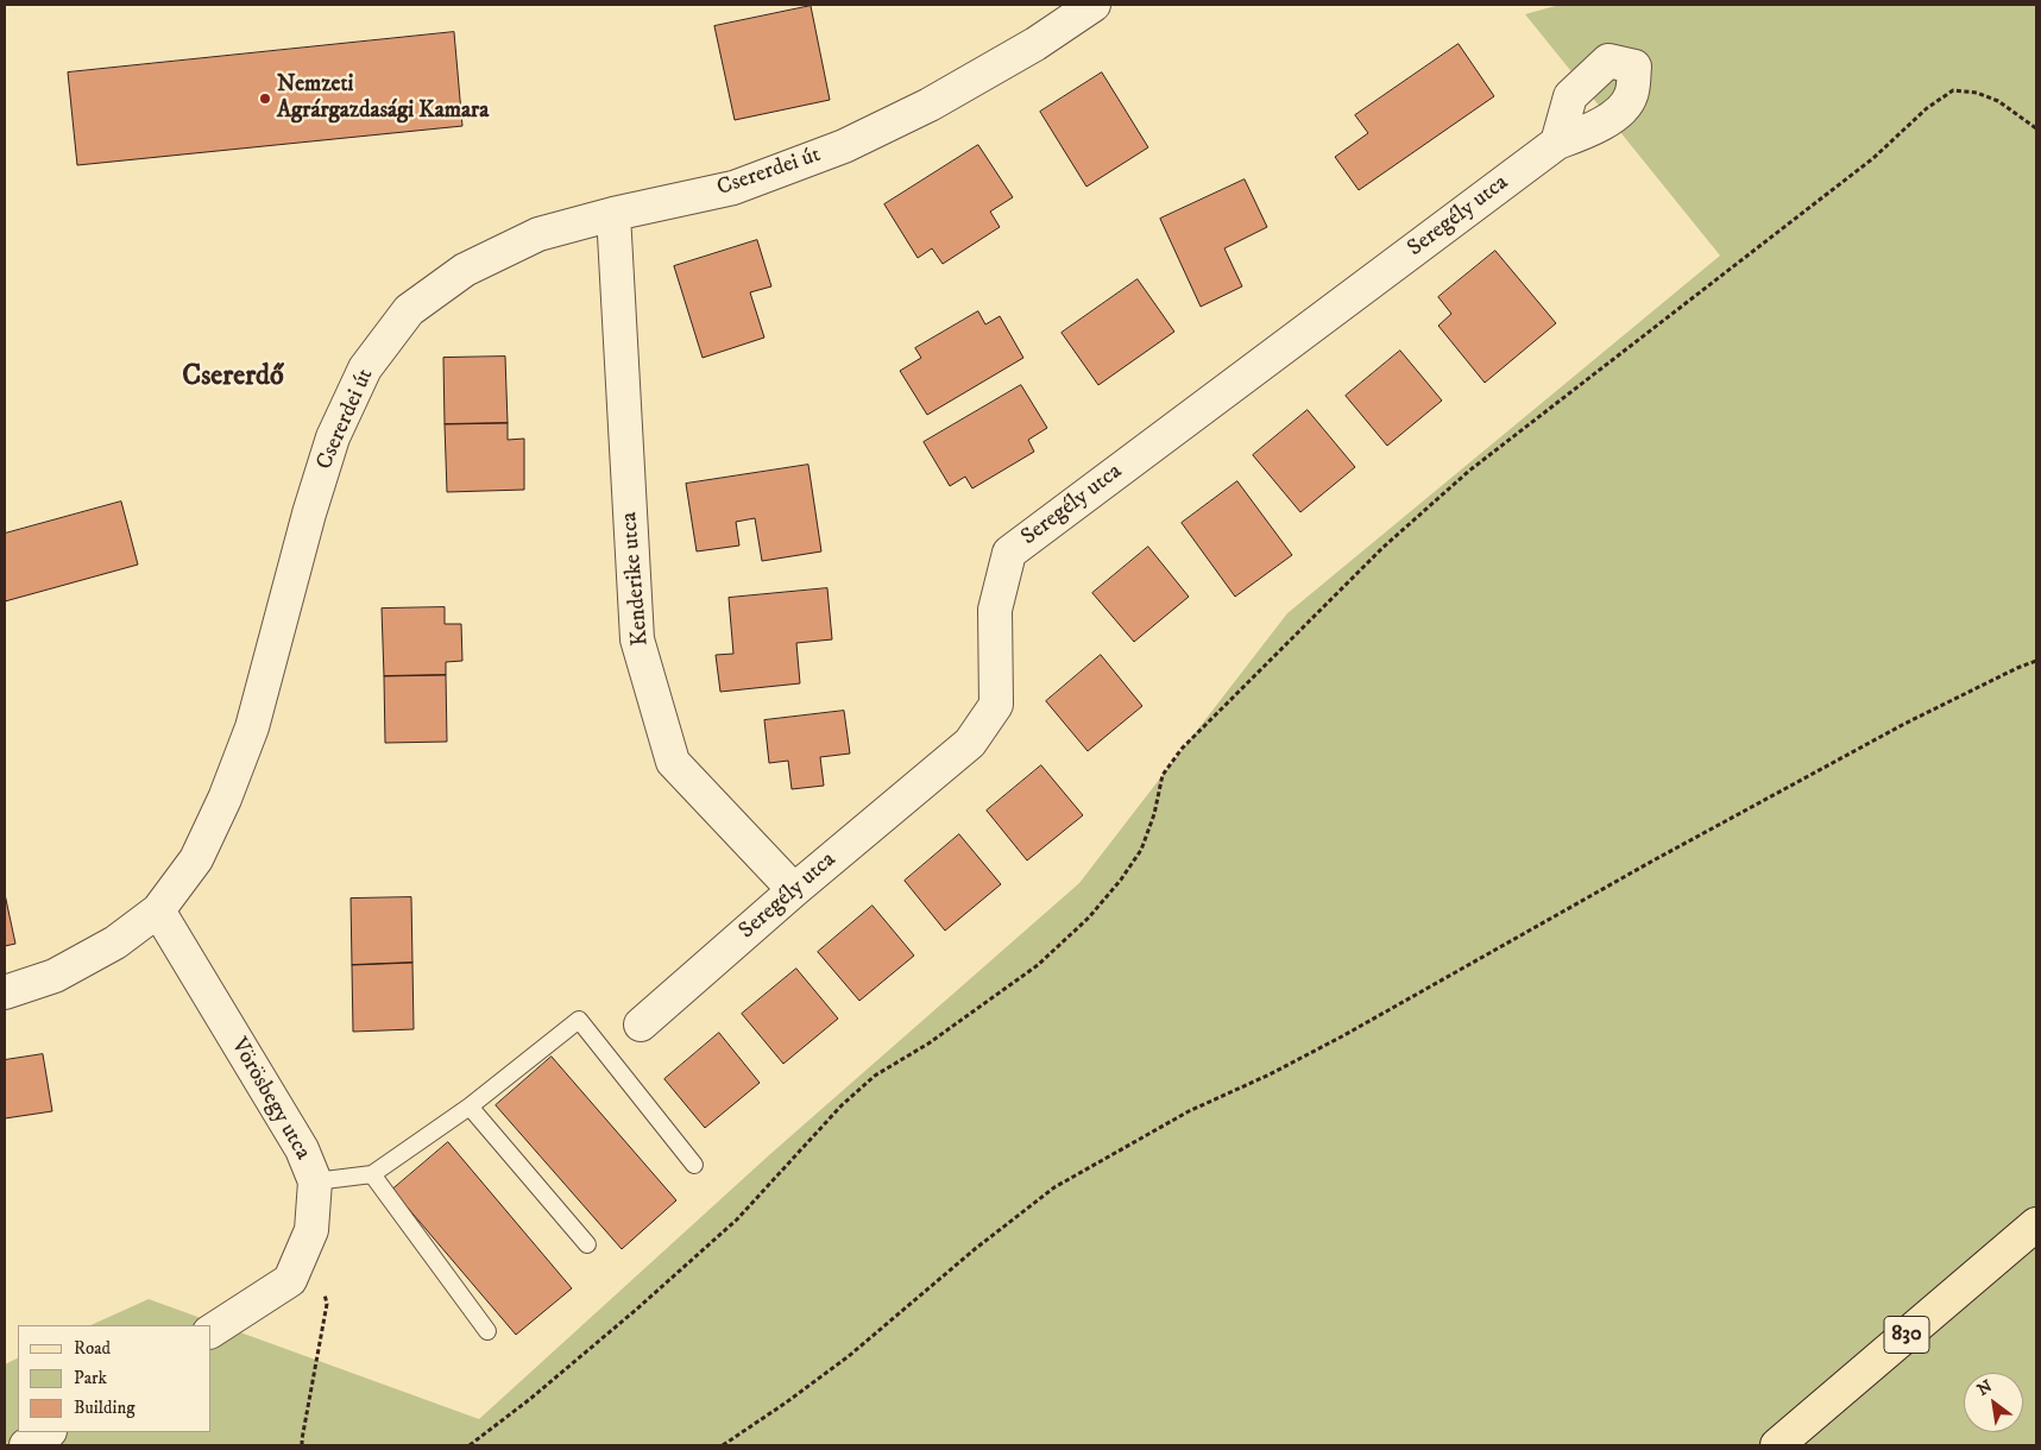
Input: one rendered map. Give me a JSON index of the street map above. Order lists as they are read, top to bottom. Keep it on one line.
{"streets":{"main road":["830"],"street":["Csererdei út","Seregély utca","Kenderike utca","Vörösbegy utca"]},"crossings":[["Csererdei út","Kenderike utca"],["Csererdei út","Vörösbegy utca"],["Seregély utca","Kenderike utca"]],"districts":["Csererdő"],"places":["Nemzeti Agrárgazdasági Kamara"],"legend":["Road","Park","Building"],"north":"top left"}
